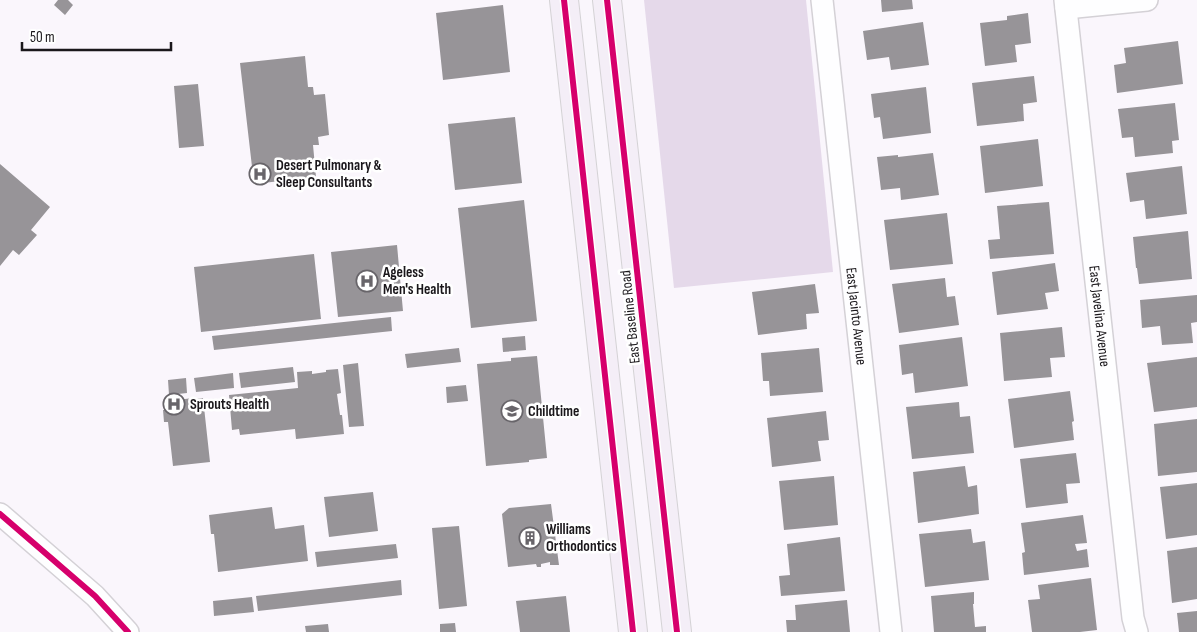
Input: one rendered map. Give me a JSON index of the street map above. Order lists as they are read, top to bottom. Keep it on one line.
{"streets":{"main road":["East Baseline Road"],"street":["East Jacinto Avenue","East Javelina Avenue"]},"places":{"hospital":["Desert Pulmonary & Sleep Consultants","Ageless Men's Health","Sprouts Health"],"school or university":["Childtime"],"building":["Williams Orthodontics"]},"scale_bar":"50 m"}
